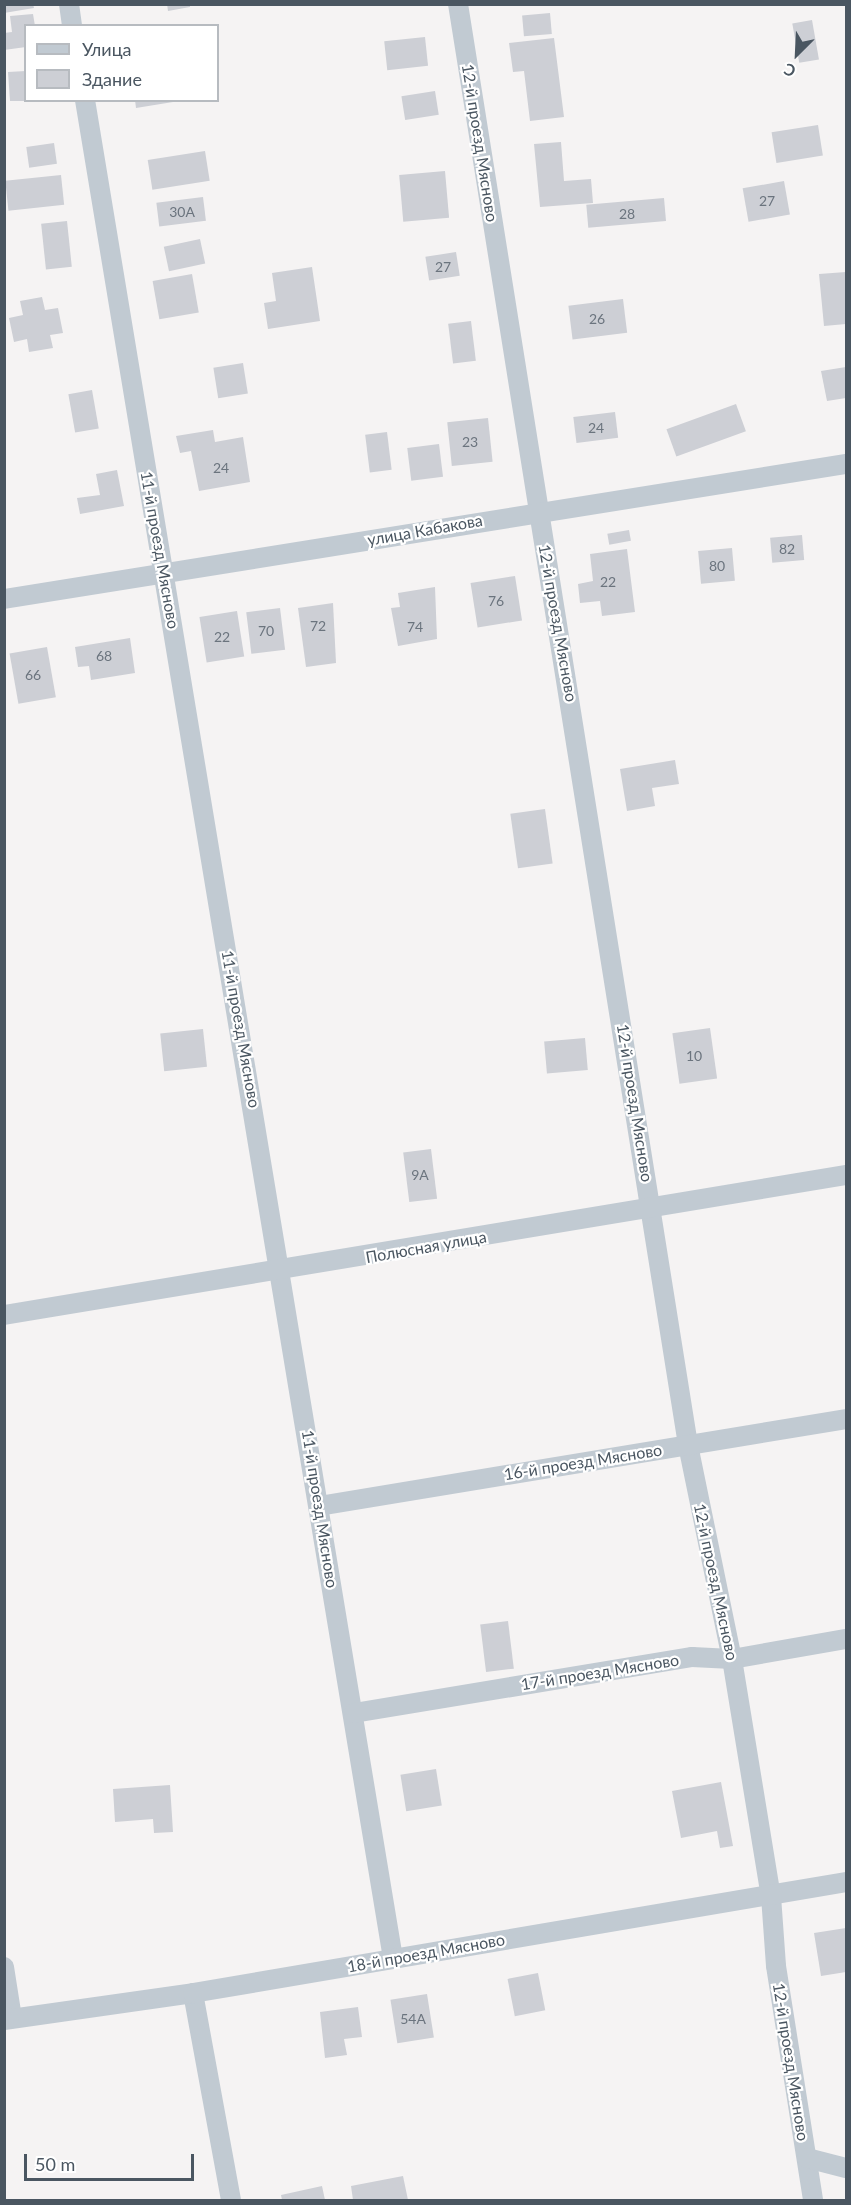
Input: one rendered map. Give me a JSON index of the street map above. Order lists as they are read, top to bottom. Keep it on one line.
{"streets":{"street":["12-й проезд Мясново","улица Кабакова","11-й проезд Мясново","Полюсная улица","16-й проезд Мясново","17-й проезд Мясново","18-й проезд Мясново"]},"crossings":[["12-й проезд Мясново","улица Кабакова"],["12-й проезд Мясново","Полюсная улица"],["12-й проезд Мясново","16-й проезд Мясново"],["12-й проезд Мясново","17-й проезд Мясново"],["12-й проезд Мясново","18-й проезд Мясново"],["улица Кабакова","11-й проезд Мясново"],["11-й проезд Мясново","Полюсная улица"],["11-й проезд Мясново","16-й проезд Мясново"],["11-й проезд Мясново","17-й проезд Мясново"],["11-й проезд Мясново","18-й проезд Мясново"]],"house_numbers":["27","30А","28","27","26","24","23","24","82","80","22","76","72","74","70","22","68","66","10","9А","54А"],"legend":["Улица","Здание"],"scale_bar":"50 m","north":"bottom left"}
